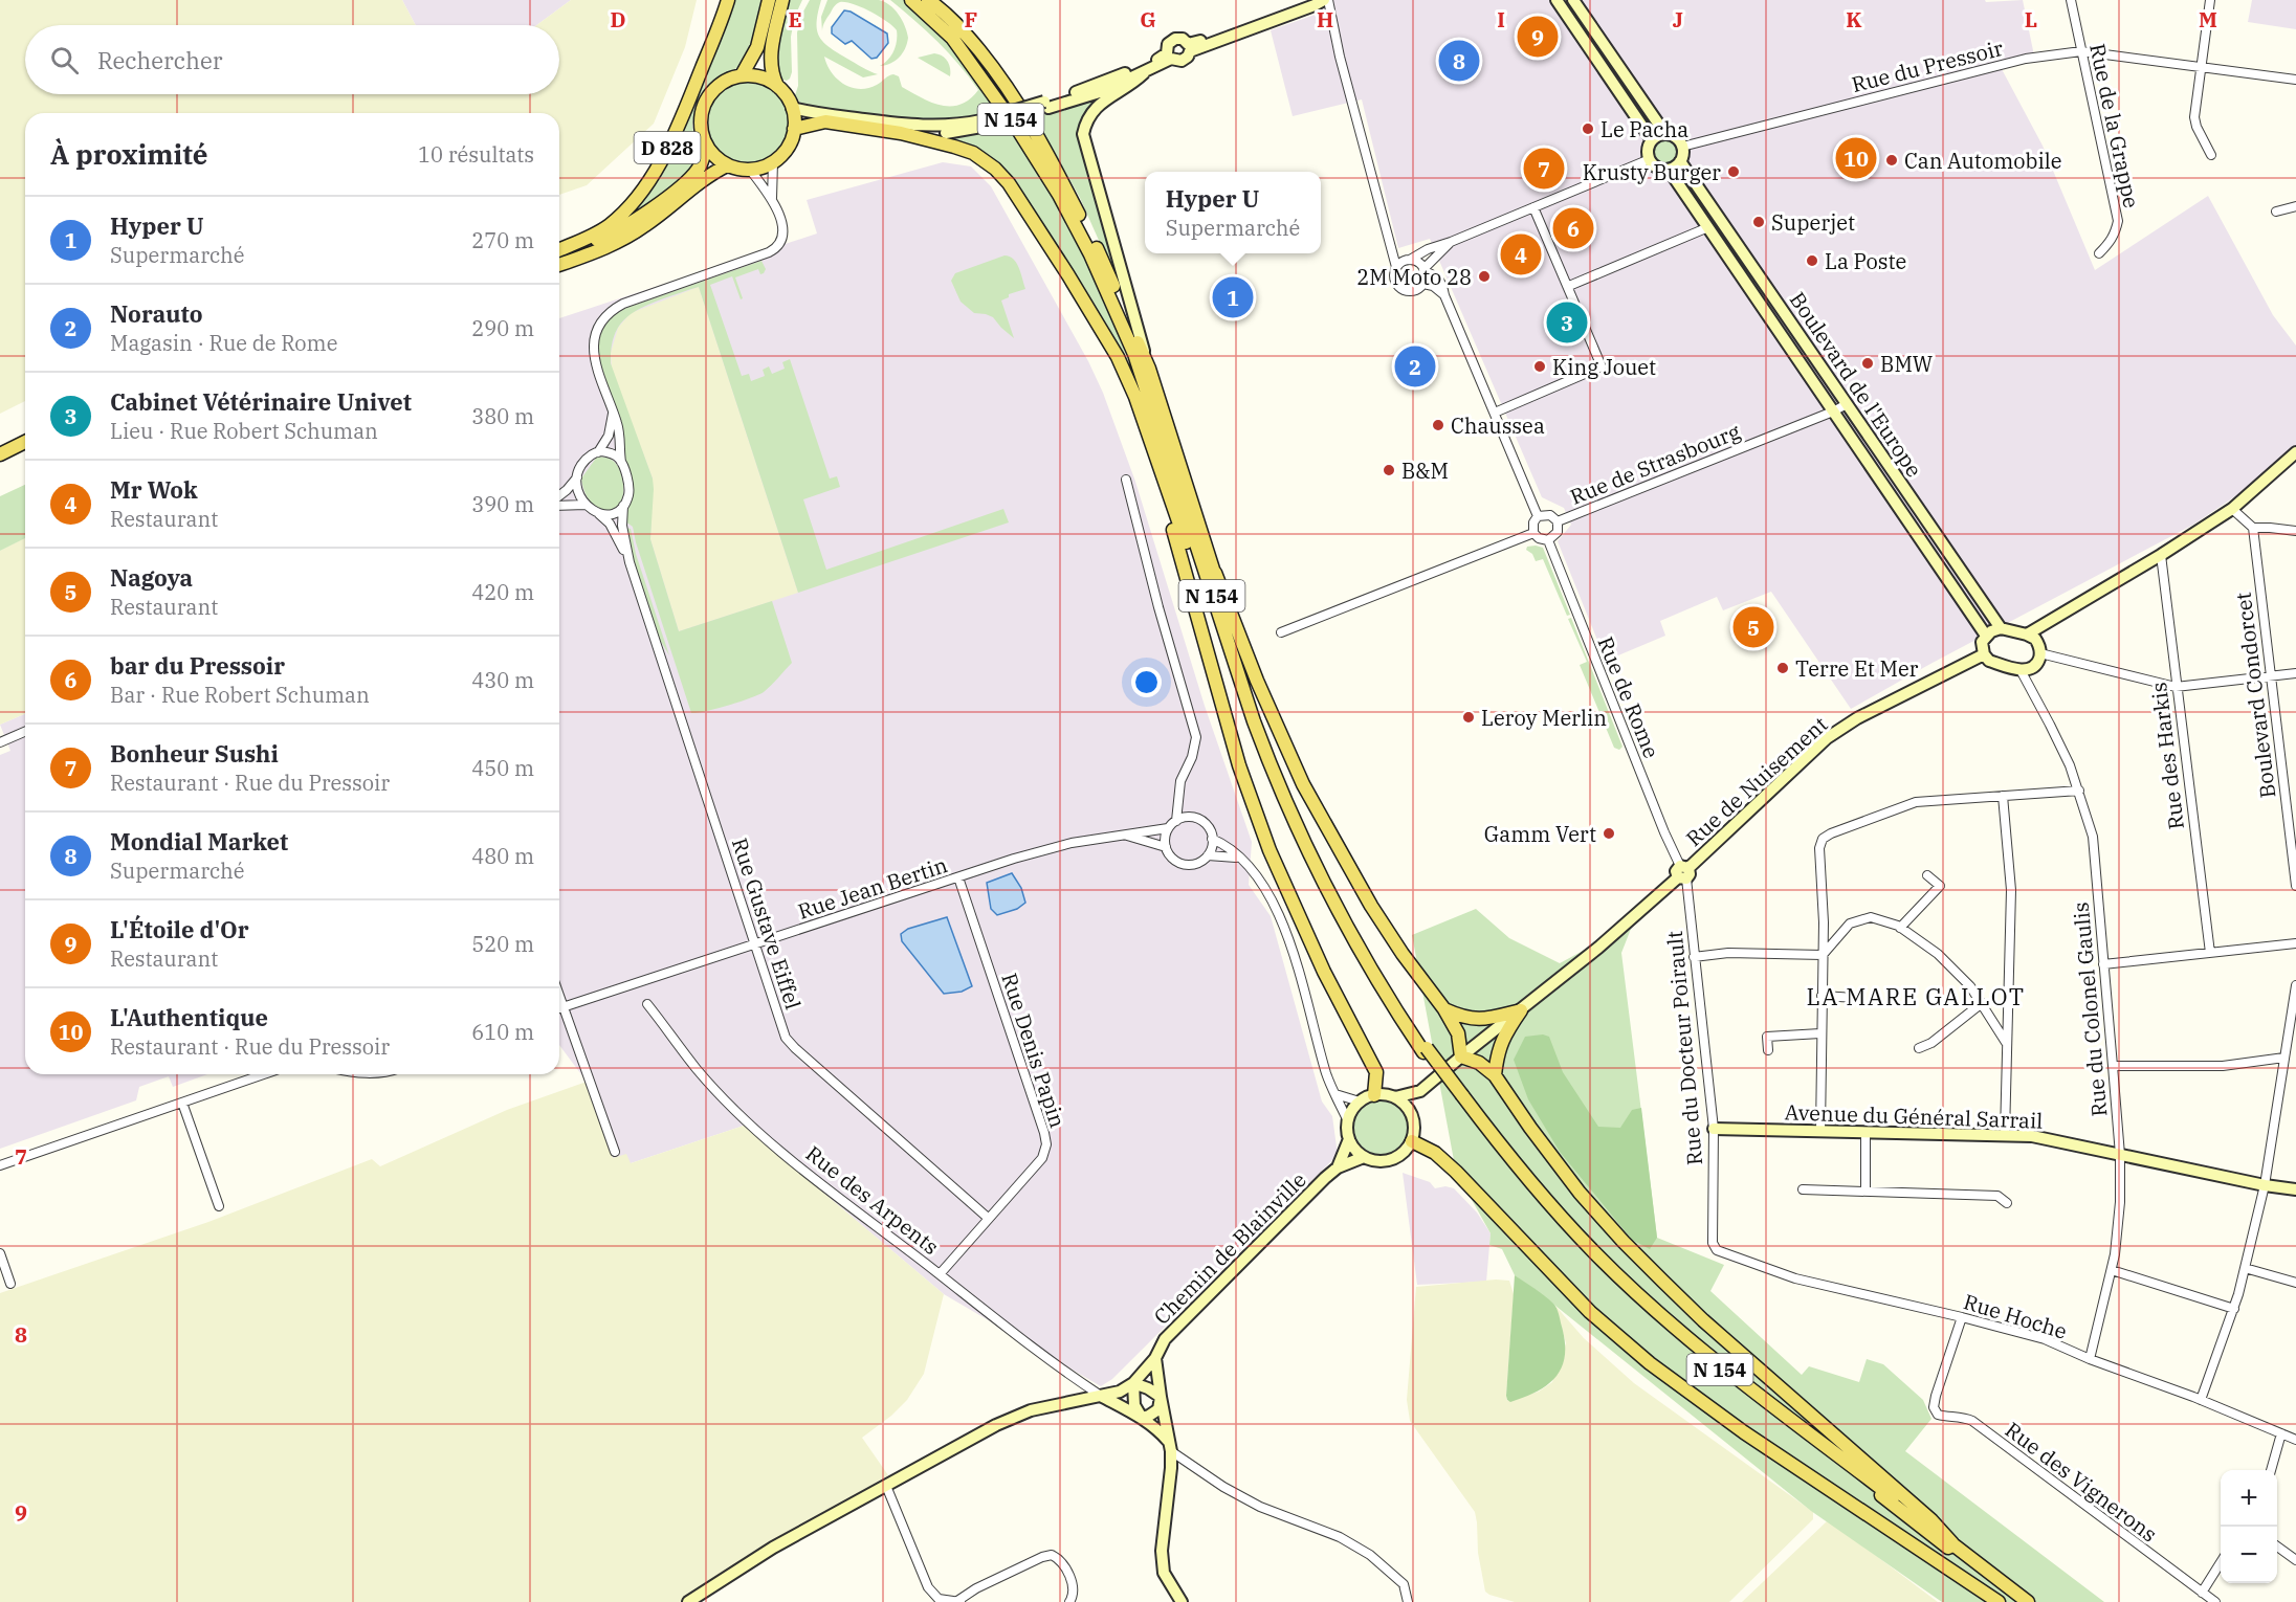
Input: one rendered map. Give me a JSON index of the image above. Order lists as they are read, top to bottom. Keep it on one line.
{"streets":{"main road":["N 154","D 828"],"street":["Rue du Pressoir","Rue de la Grappe","Boulevard de l'Europe","Rue de Strasbourg","Boulevard Condorcet","Rue de Rome","Rue des Harkis","Rue de Nuisement","Rue Jean Bertin","Rue Gustave Eiffel","Rue du Colonel Gaulis","Rue du Docteur Poirault","Rue Denis Papin","Avenue du Général Sarrail","Rue des Arpents","Chemin de Blainville","Rue Hoche","Rue des Vignerons"]},"crossings":[["Rue du Pressoir","Rue de la Grappe"],["Rue du Pressoir","Boulevard de l'Europe"],["Boulevard de l'Europe","Rue de Strasbourg"],["Boulevard de l'Europe","Rue de Nuisement"],["Boulevard de l'Europe","Rue du Colonel Gaulis"],["Rue de Strasbourg","Rue de Rome"],["Rue de Rome","Rue de Nuisement"],["Rue de Rome","Rue du Docteur Poirault"],["Rue de Nuisement","Rue du Colonel Gaulis"],["Rue de Nuisement","Rue du Docteur Poirault"],["Rue de Nuisement","Chemin de Blainville"],["Rue Jean Bertin","Rue Gustave Eiffel"],["Rue Jean Bertin","Rue Denis Papin"],["Rue Gustave Eiffel","Rue Denis Papin"],["Rue du Colonel Gaulis","Avenue du Général Sarrail"],["Rue du Colonel Gaulis","Rue Hoche"],["Rue du Docteur Poirault","Avenue du Général Sarrail"],["Rue du Docteur Poirault","Rue Hoche"],["Rue Denis Papin","Rue des Arpents"],["Rue des Arpents","Chemin de Blainville"],["Rue Hoche","Rue des Vignerons"]],"districts":["LA MARE GALLOT"],"places":["Le Pacha","Can Automobile","Krusty Burger","Superjet","La Poste","2M Moto 28","BMW","King Jouet","Chaussea","B&M","Terre Et Mer","Leroy Merlin","Gamm Vert"],"page":{"pins":["9","8","10","7","6","4","1","3","2","5"],"search":"Rechercher","heading":["À proximité","10 résultats"],"popup":["Hyper U","Supermarché"],"list":[{"mark":"1","name":"Hyper U","note":"Supermarché","value":"270 m"},{"mark":"2","name":"Norauto","note":"Magasin · Rue de Rome","value":"290 m"},{"mark":"3","name":"Cabinet Vétérinaire Univet","note":"Lieu · Rue Robert Schuman","value":"380 m"},{"mark":"4","name":"Mr Wok","note":"Restaurant","value":"390 m"},{"mark":"5","name":"Nagoya","note":"Restaurant","value":"420 m"},{"mark":"6","name":"bar du Pressoir","note":"Bar · Rue Robert Schuman","value":"430 m"},{"mark":"7","name":"Bonheur Sushi","note":"Restaurant · Rue du Pressoir","value":"450 m"},{"mark":"8","name":"Mondial Market","note":"Supermarché","value":"480 m"},{"mark":"9","name":"L'Étoile d'Or","note":"Restaurant","value":"520 m"},{"mark":"10","name":"L'Authentique","note":"Restaurant · Rue du Pressoir","value":"610 m"}],"map_buttons":["+","−"]},"grid":{"columns":["D","E","F","G","H","I","J","K","L","M"],"rows":["7","8","9"]}}
